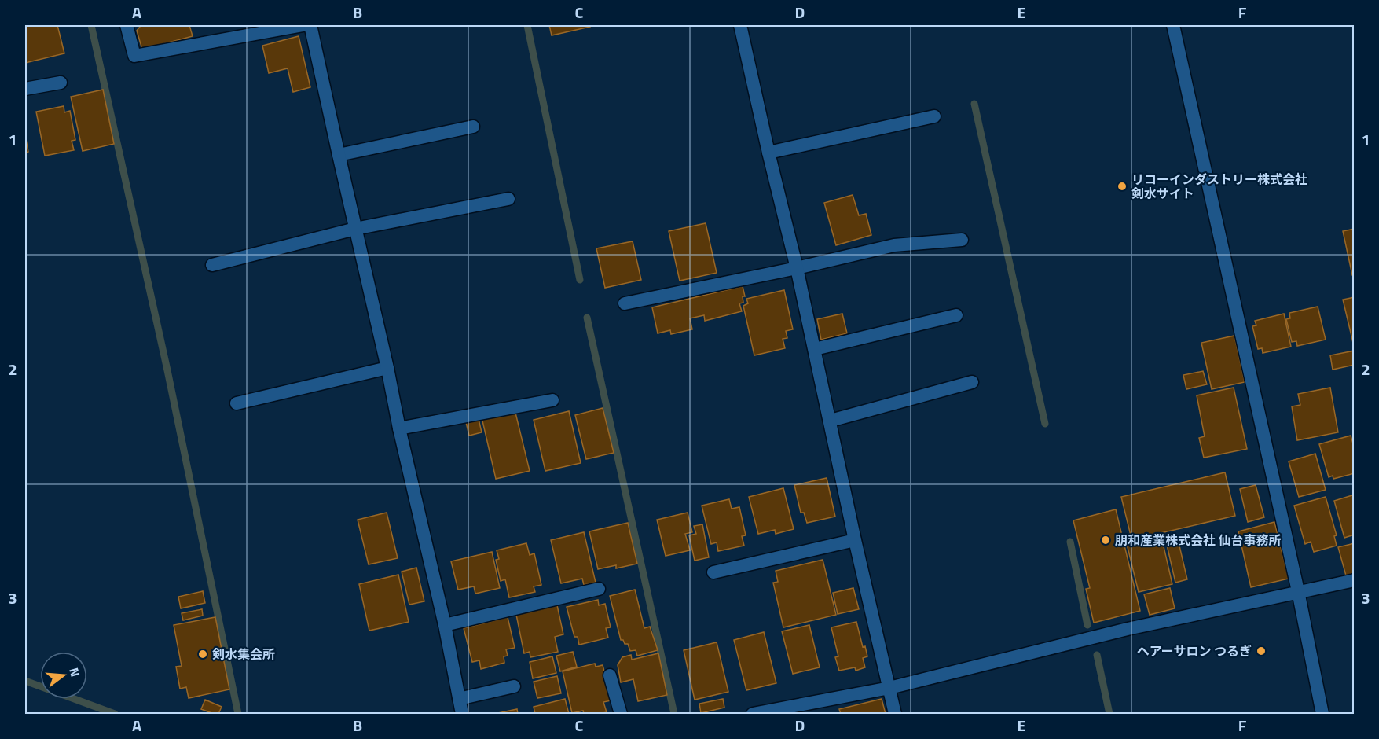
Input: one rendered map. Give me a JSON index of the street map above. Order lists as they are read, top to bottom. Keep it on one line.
{"places":["リコーインダストリー株式会社 剣水サイト","朋和産業株式会社 仙台事務所","ヘアーサロン つるぎ","剣水集会所"],"north":"right","grid":{"columns":["A","B","C","D","E","F"],"rows":["1","2","3"]}}
